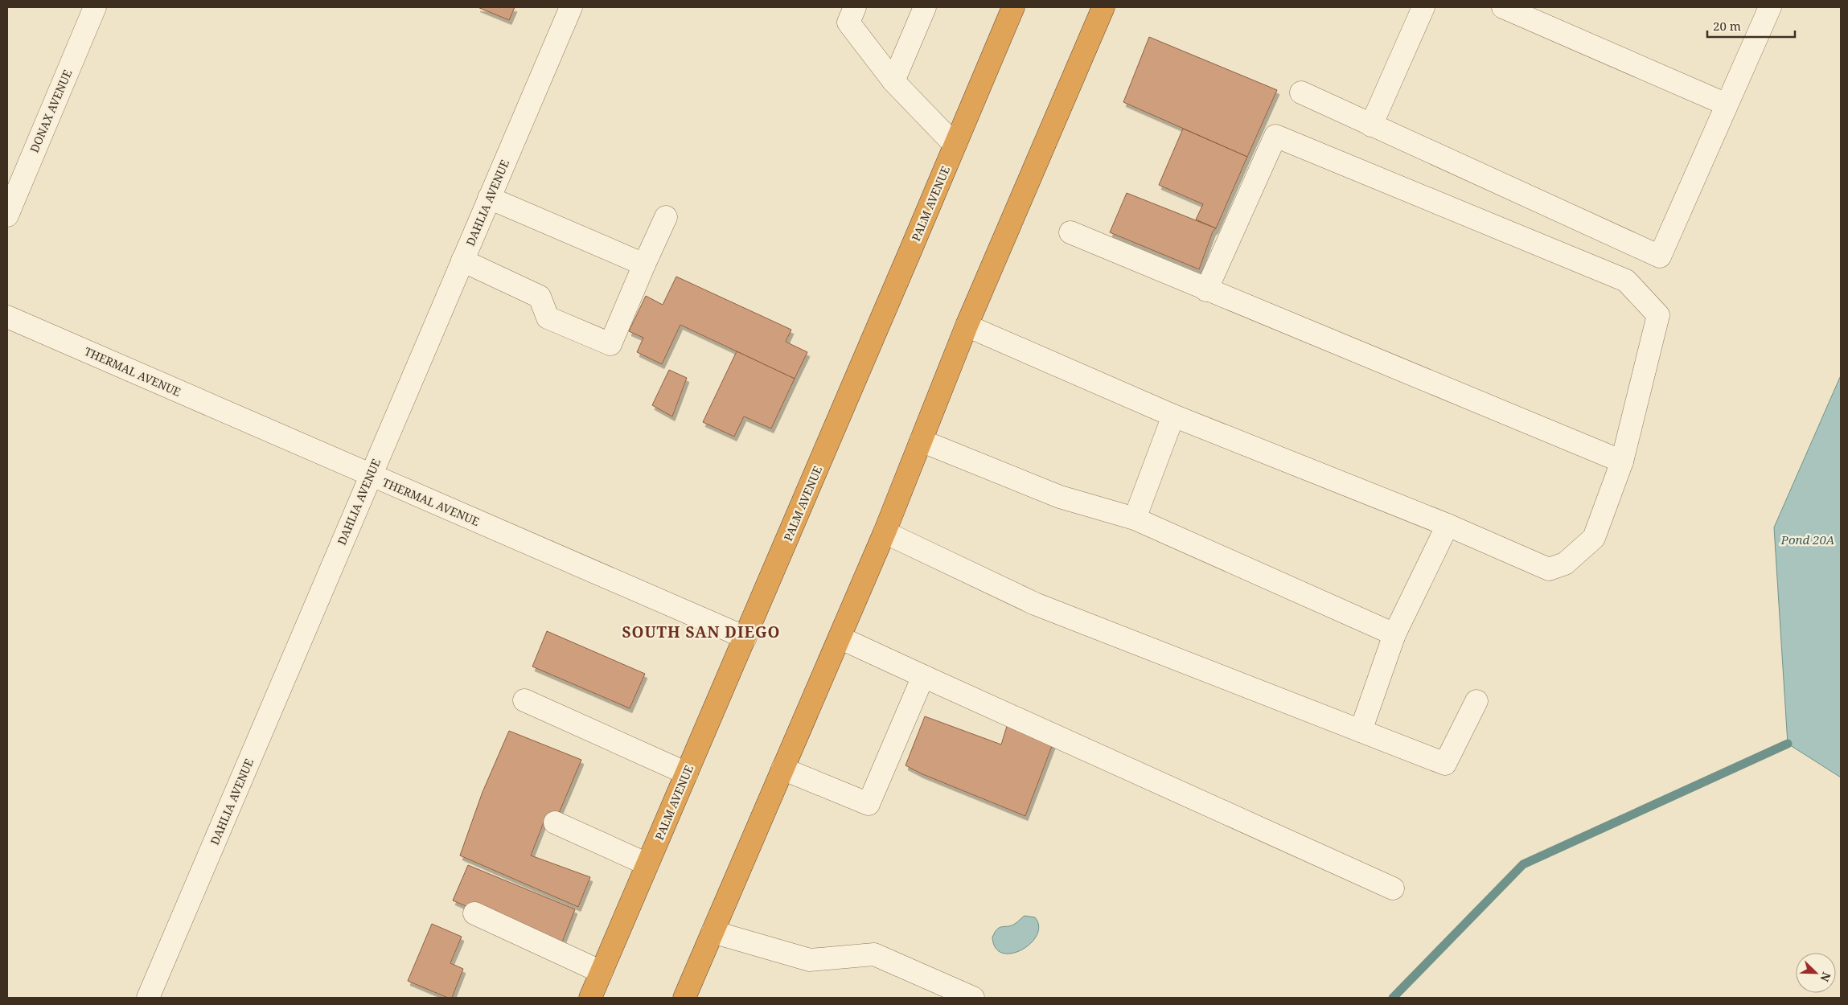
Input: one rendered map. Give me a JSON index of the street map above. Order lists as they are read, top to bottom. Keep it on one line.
{"streets":{"highway":["PALM AVENUE"],"street":["DONAX AVENUE","DAHLIA AVENUE","THERMAL AVENUE"]},"crossings":[["DAHLIA AVENUE","THERMAL AVENUE"],["PALM AVENUE","THERMAL AVENUE"]],"districts":["SOUTH SAN DIEGO"],"water":["Pond 20A"],"scale_bar":"20 m","north":"bottom right"}
